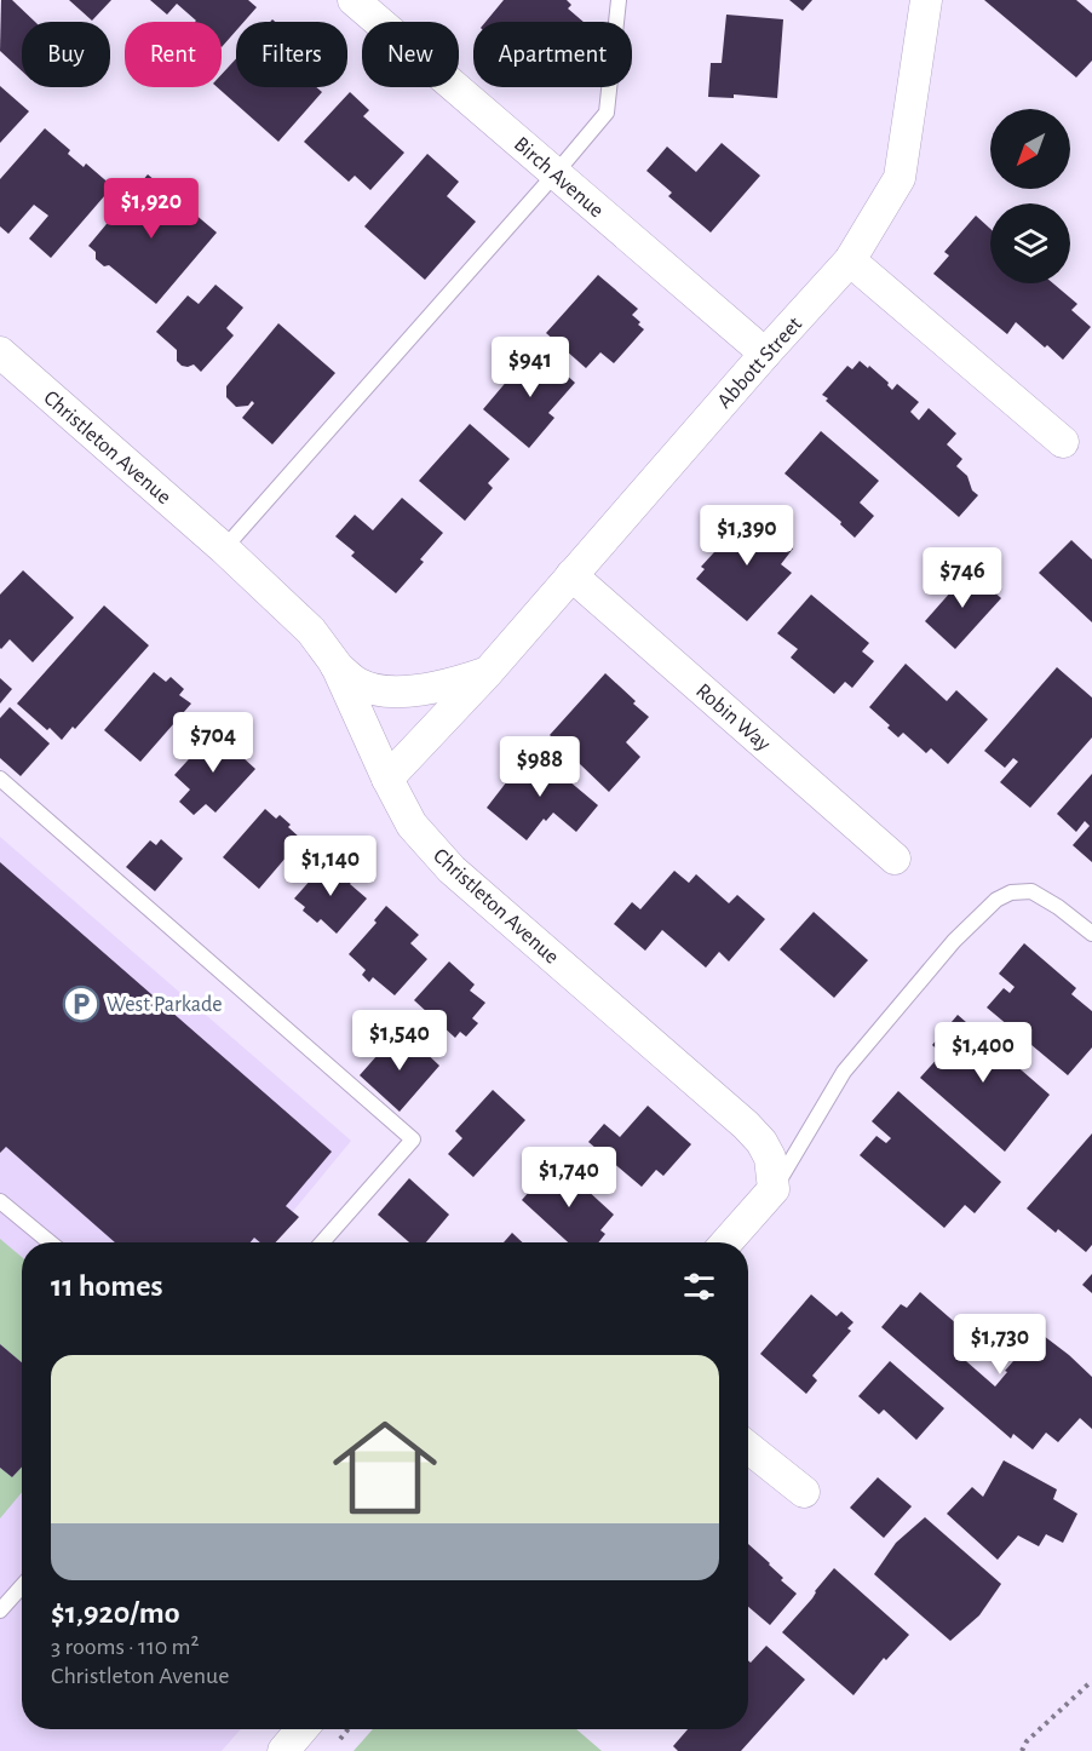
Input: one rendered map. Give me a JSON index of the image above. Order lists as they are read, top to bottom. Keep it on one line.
{"streets":{"street":["Birch Avenue","Abbott Street","Christleton Avenue","Robin Way"]},"crossings":[["Birch Avenue","Abbott Street"],["Abbott Street","Christleton Avenue"],["Abbott Street","Robin Way"]],"places":{"parking":["West Parkade"]},"north":"bottom left","page":{"chip":["Buy","Rent","Filters","New","Apartment"],"price":["$1,920","$941","$1,390","$746","$704","$988","$1,140","$1,540","$1,400","$1,740","$1,730"],"heading":"11 homes","list":[{"name":"$1,920/mo","note":"3 rooms · 110 m² · Christleton Avenue"}]}}
